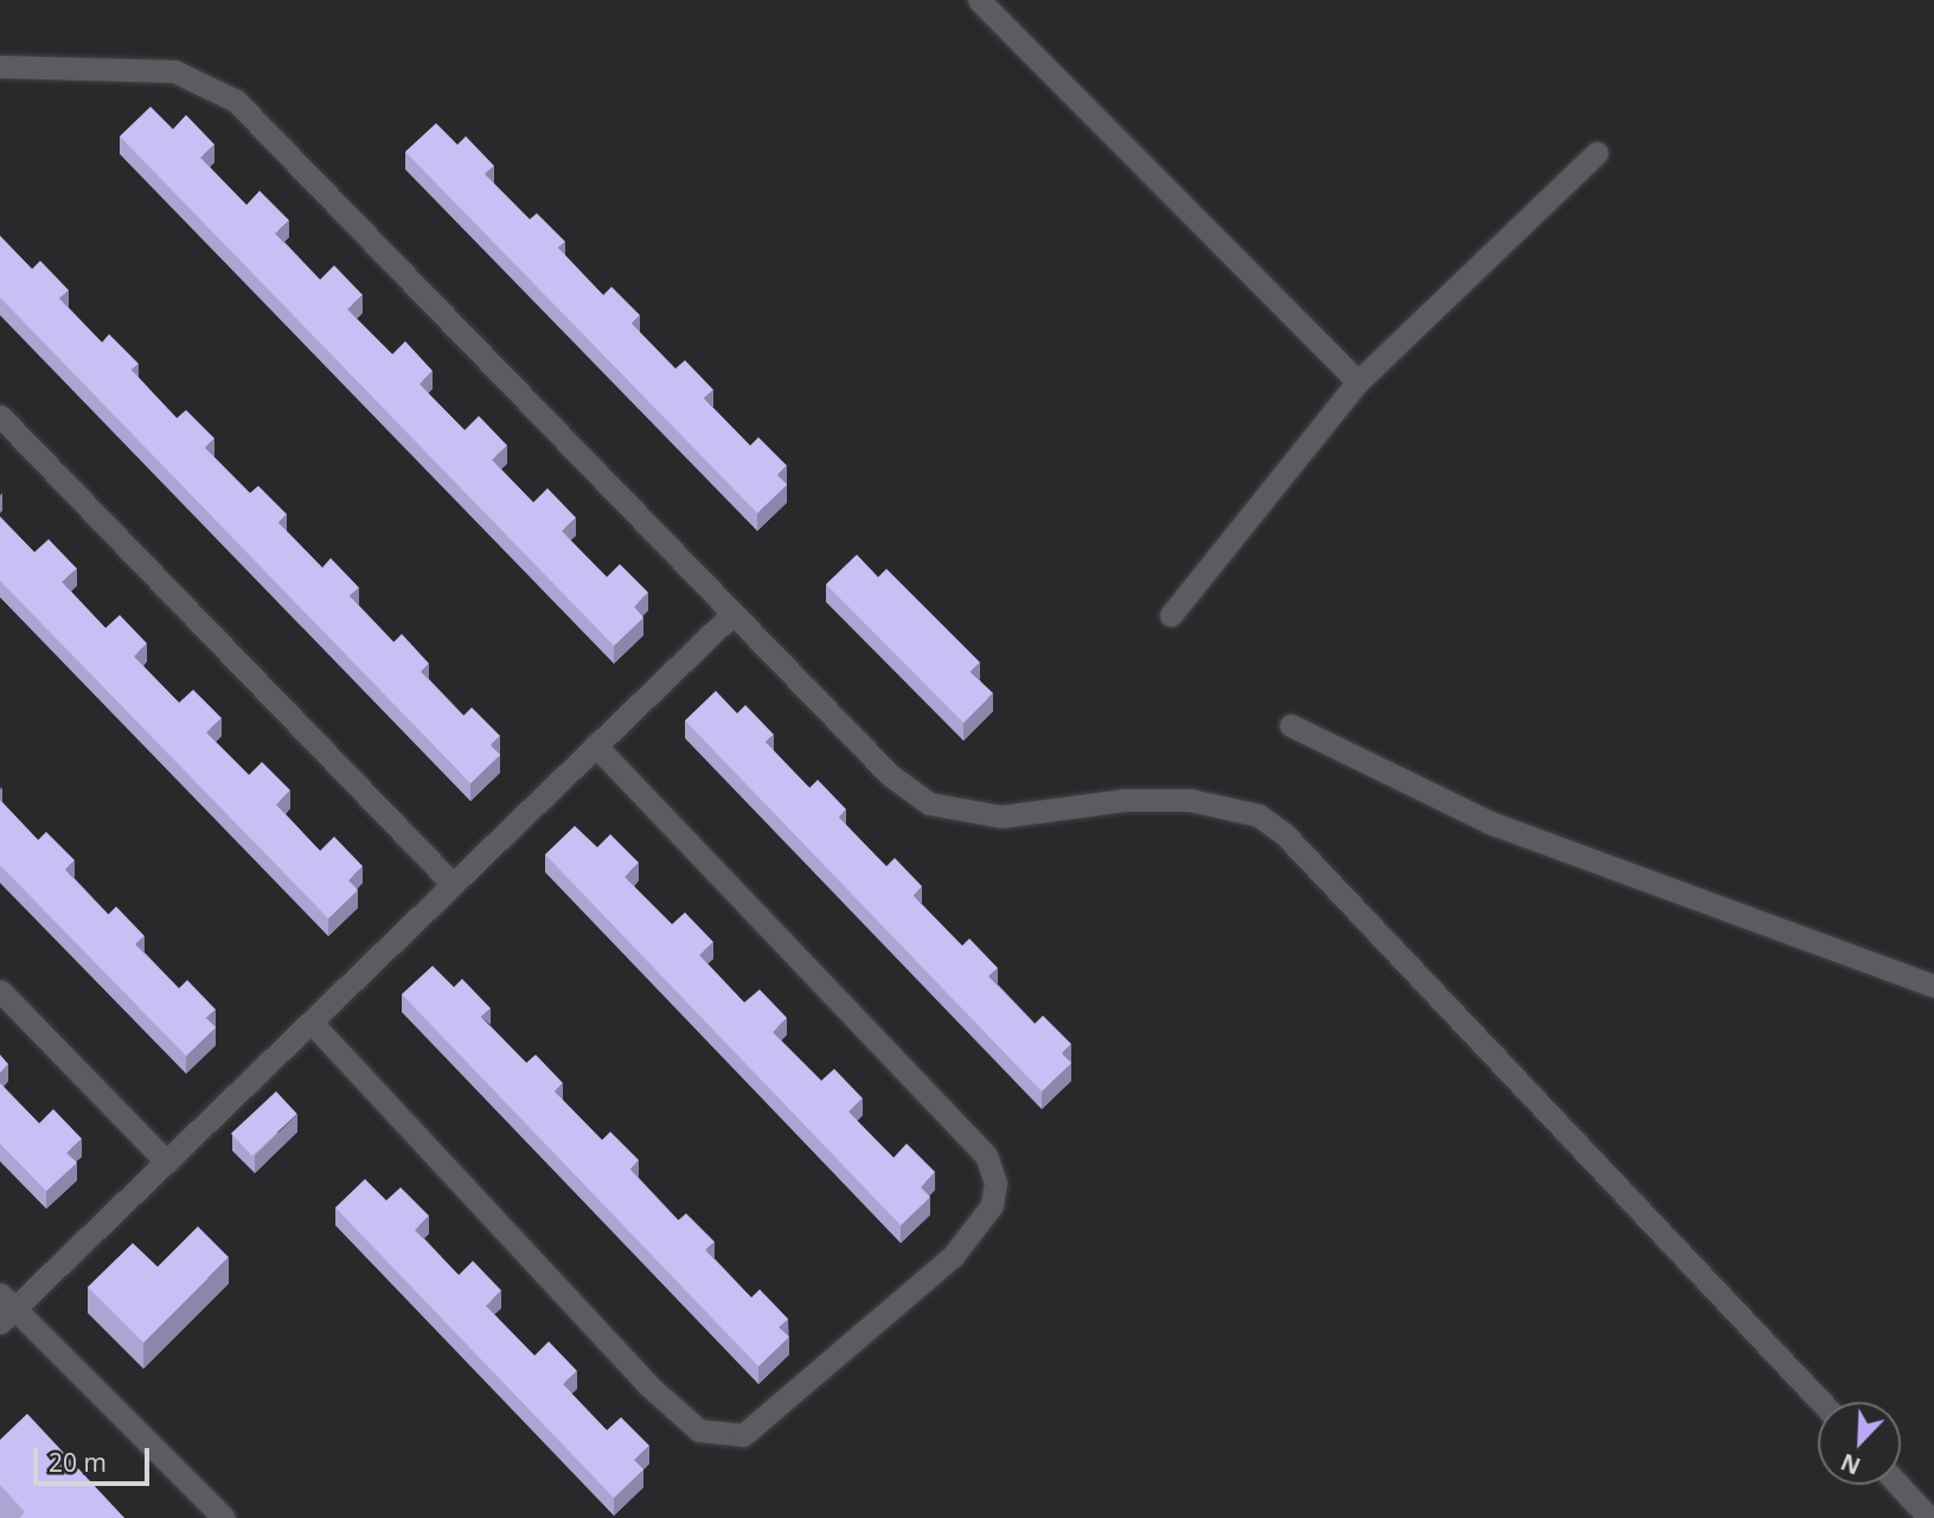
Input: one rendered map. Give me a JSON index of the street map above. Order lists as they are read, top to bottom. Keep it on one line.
{"scale_bar":"20 m","north":"bottom left"}
